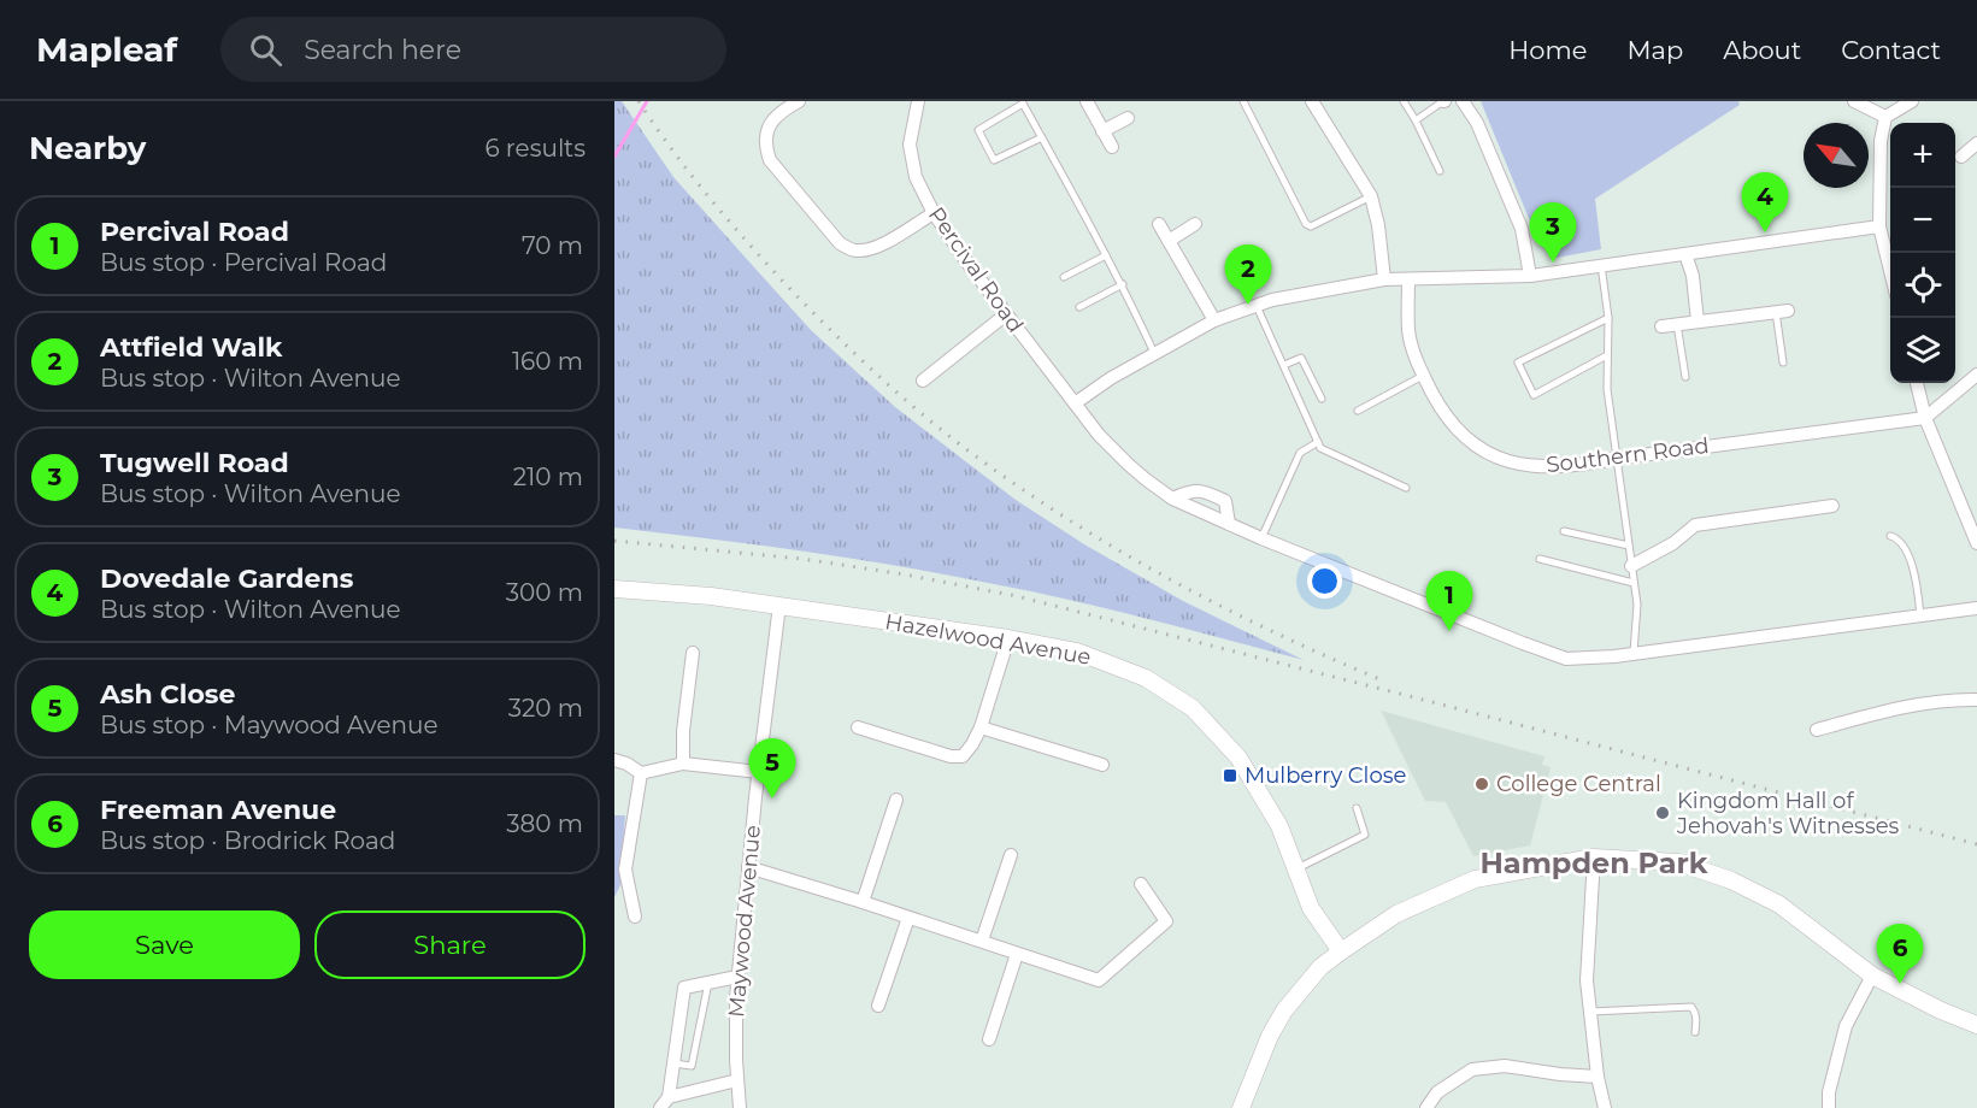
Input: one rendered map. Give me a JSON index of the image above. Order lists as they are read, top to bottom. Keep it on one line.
{"streets":{"street":["Percival Road","Southern Road","Hazelwood Avenue","Maywood Avenue"]},"crossings":[["Hazelwood Avenue","Maywood Avenue"]],"districts":["Hampden Park"],"places":{"transit":["Mulberry Close"],"other":["College Central","Kingdom Hall of Jehovah's Witnesses"]},"north":"top left","page":{"header":"Mapleaf","search":"Search here","nav":["Home","Map","About","Contact"],"heading":["Nearby","6 results"],"map_buttons":["+","−"],"pins":["4","3","2","1","5","6"],"list":[{"mark":"1","name":"Percival Road","note":"Bus stop · Percival Road","value":"70 m"},{"mark":"2","name":"Attfield Walk","note":"Bus stop · Wilton Avenue","value":"160 m"},{"mark":"3","name":"Tugwell Road","note":"Bus stop · Wilton Avenue","value":"210 m"},{"mark":"4","name":"Dovedale Gardens","note":"Bus stop · Wilton Avenue","value":"300 m"},{"mark":"5","name":"Ash Close","note":"Bus stop · Maywood Avenue","value":"320 m"},{"mark":"6","name":"Freeman Avenue","note":"Bus stop · Brodrick Road","value":"380 m"}],"buttons":["Save","Share"]}}
